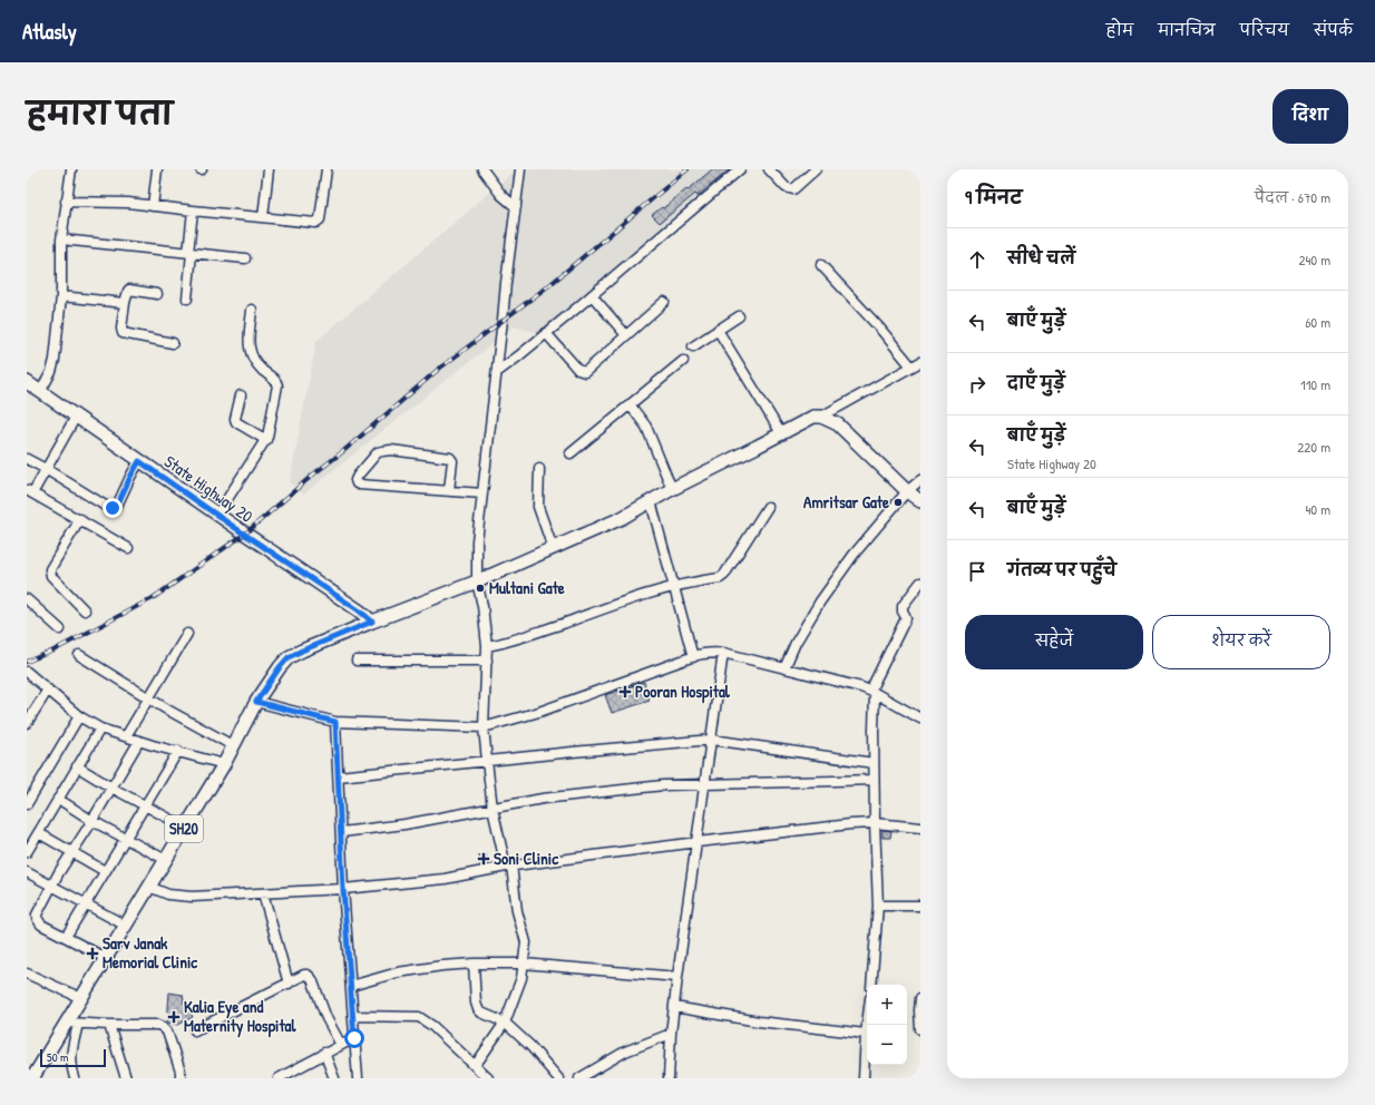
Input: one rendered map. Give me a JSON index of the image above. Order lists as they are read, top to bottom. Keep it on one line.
{"streets":{"main road":["State Highway 20","SH20"]},"crossings":[["State Highway 20","SH20"]],"places":{"other":["Amritsar Gate","Multani Gate"],"health":["Pooran Hospital","Soni Clinic","Sarv Janak Memorial Clinic","Kalia Eye and Maternity Hospital"]},"scale_bar":"50 m","page":{"header":"Atlasly","nav":["होम","मानचित्र","परिचय","संपर्क"],"title":"हमारा पता","buttons":["दिशा",["सहेजें","शेयर करें"]],"heading":["9 मिनट","पैदल · 670 m"],"list":[["सीधे चलें","240 m"],["बाएँ मुड़ें","60 m"],["दाएँ मुड़ें","110 m"],["बाएँ मुड़ें","State Highway 20","220 m"],["बाएँ मुड़ें","40 m"],"गंतव्य पर पहुँचे"],"map_buttons":["+","−"],"scale":"50 m"}}
